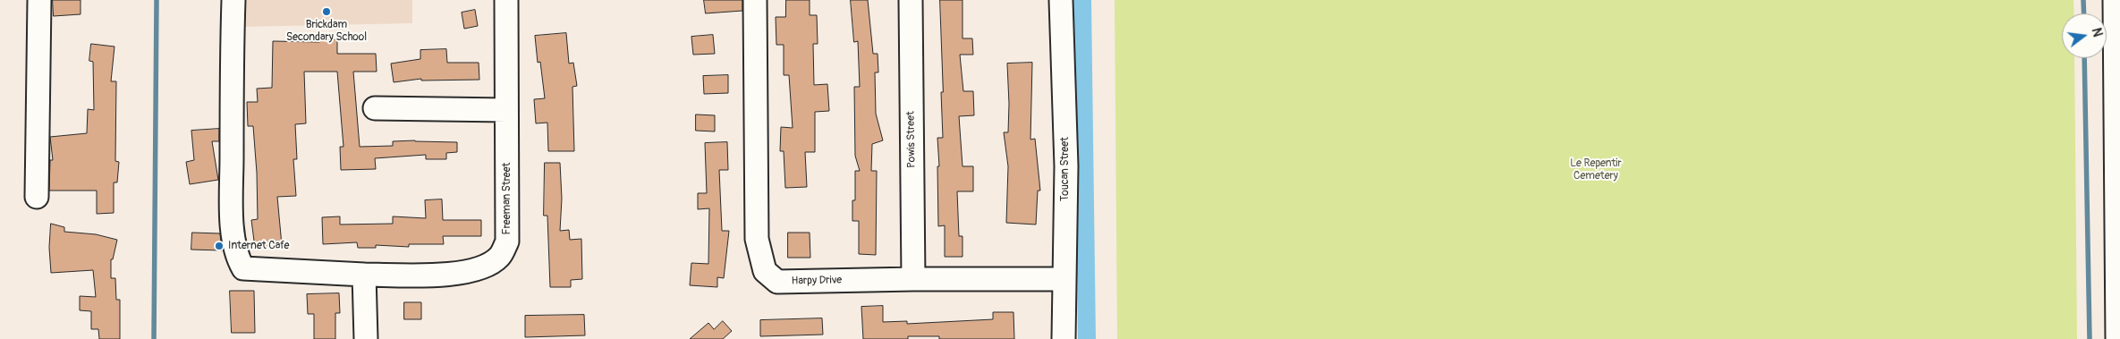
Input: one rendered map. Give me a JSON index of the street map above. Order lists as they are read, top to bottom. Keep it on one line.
{"streets":{"street":["Powis Street","Toucan Street","Freeman Street","Harpy Drive"]},"crossings":[["Powis Street","Harpy Drive"],["Toucan Street","Harpy Drive"]],"parks":["Le Repentir Cemetery"],"places":["Brickdam Secondary School","Internet Cafe"],"north":"right"}
